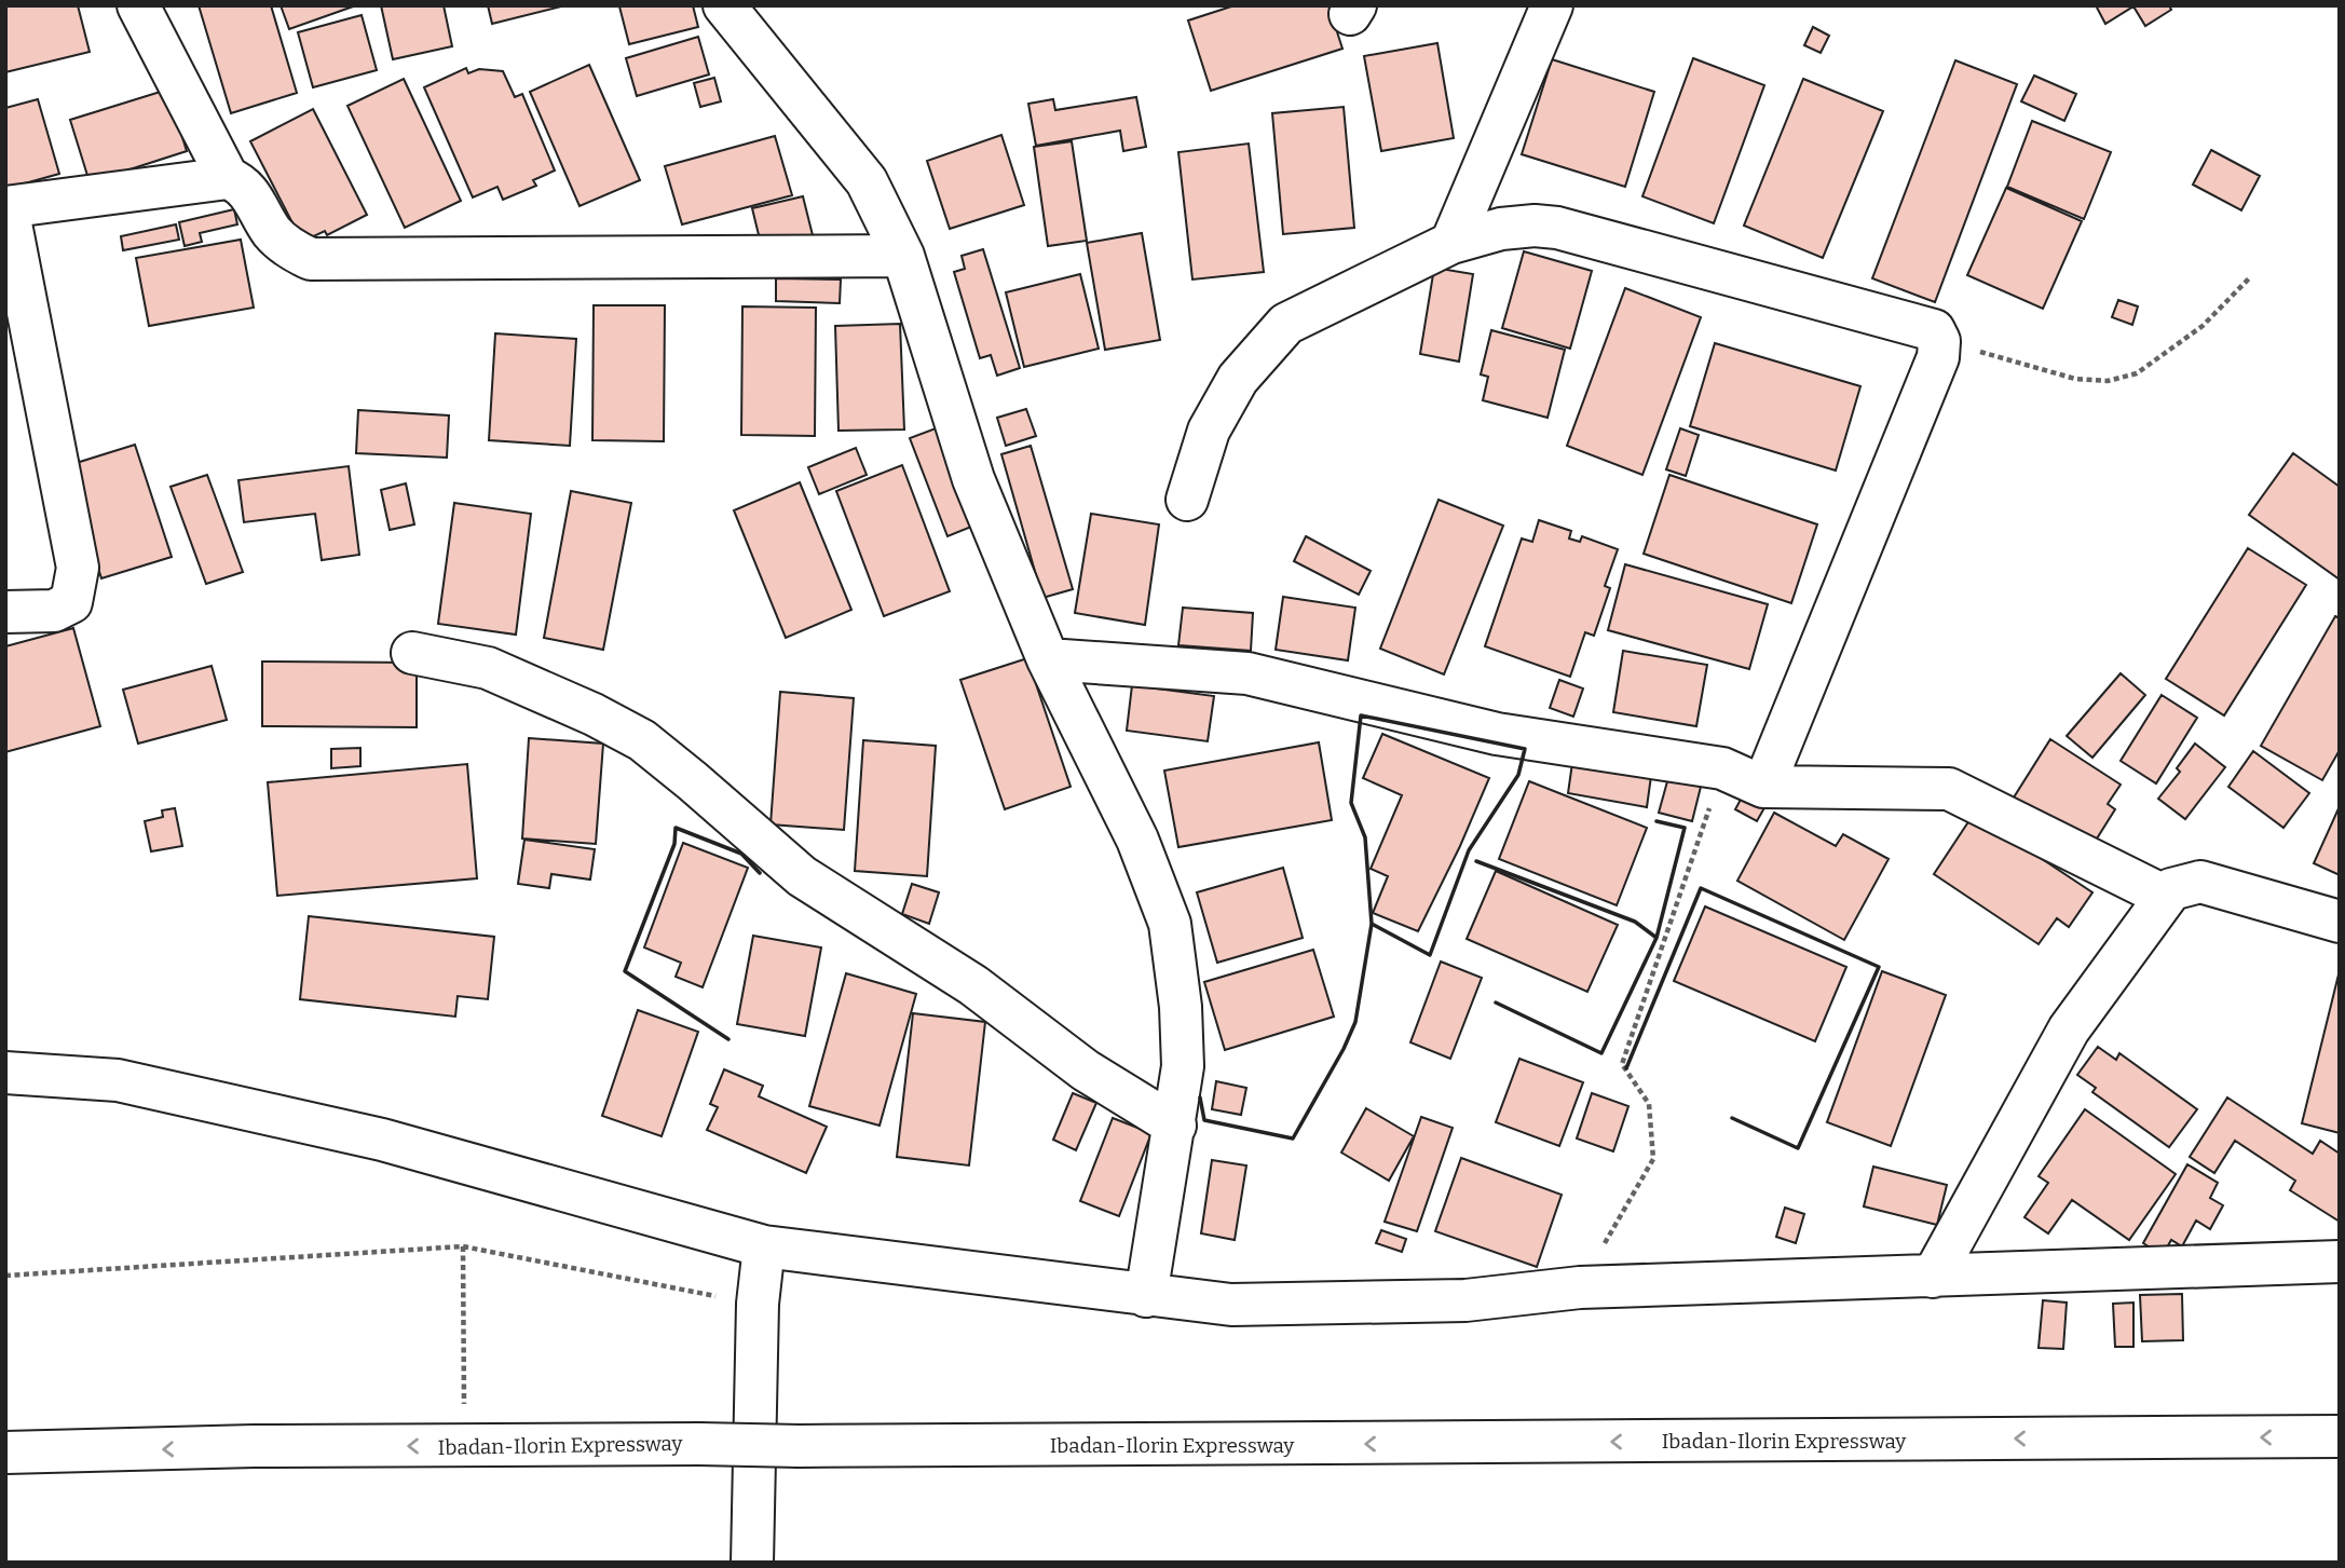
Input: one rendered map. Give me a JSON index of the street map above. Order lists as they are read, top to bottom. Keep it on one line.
{"streets":{"main road":["Ibadan-Ilorin Expressway"]}}
